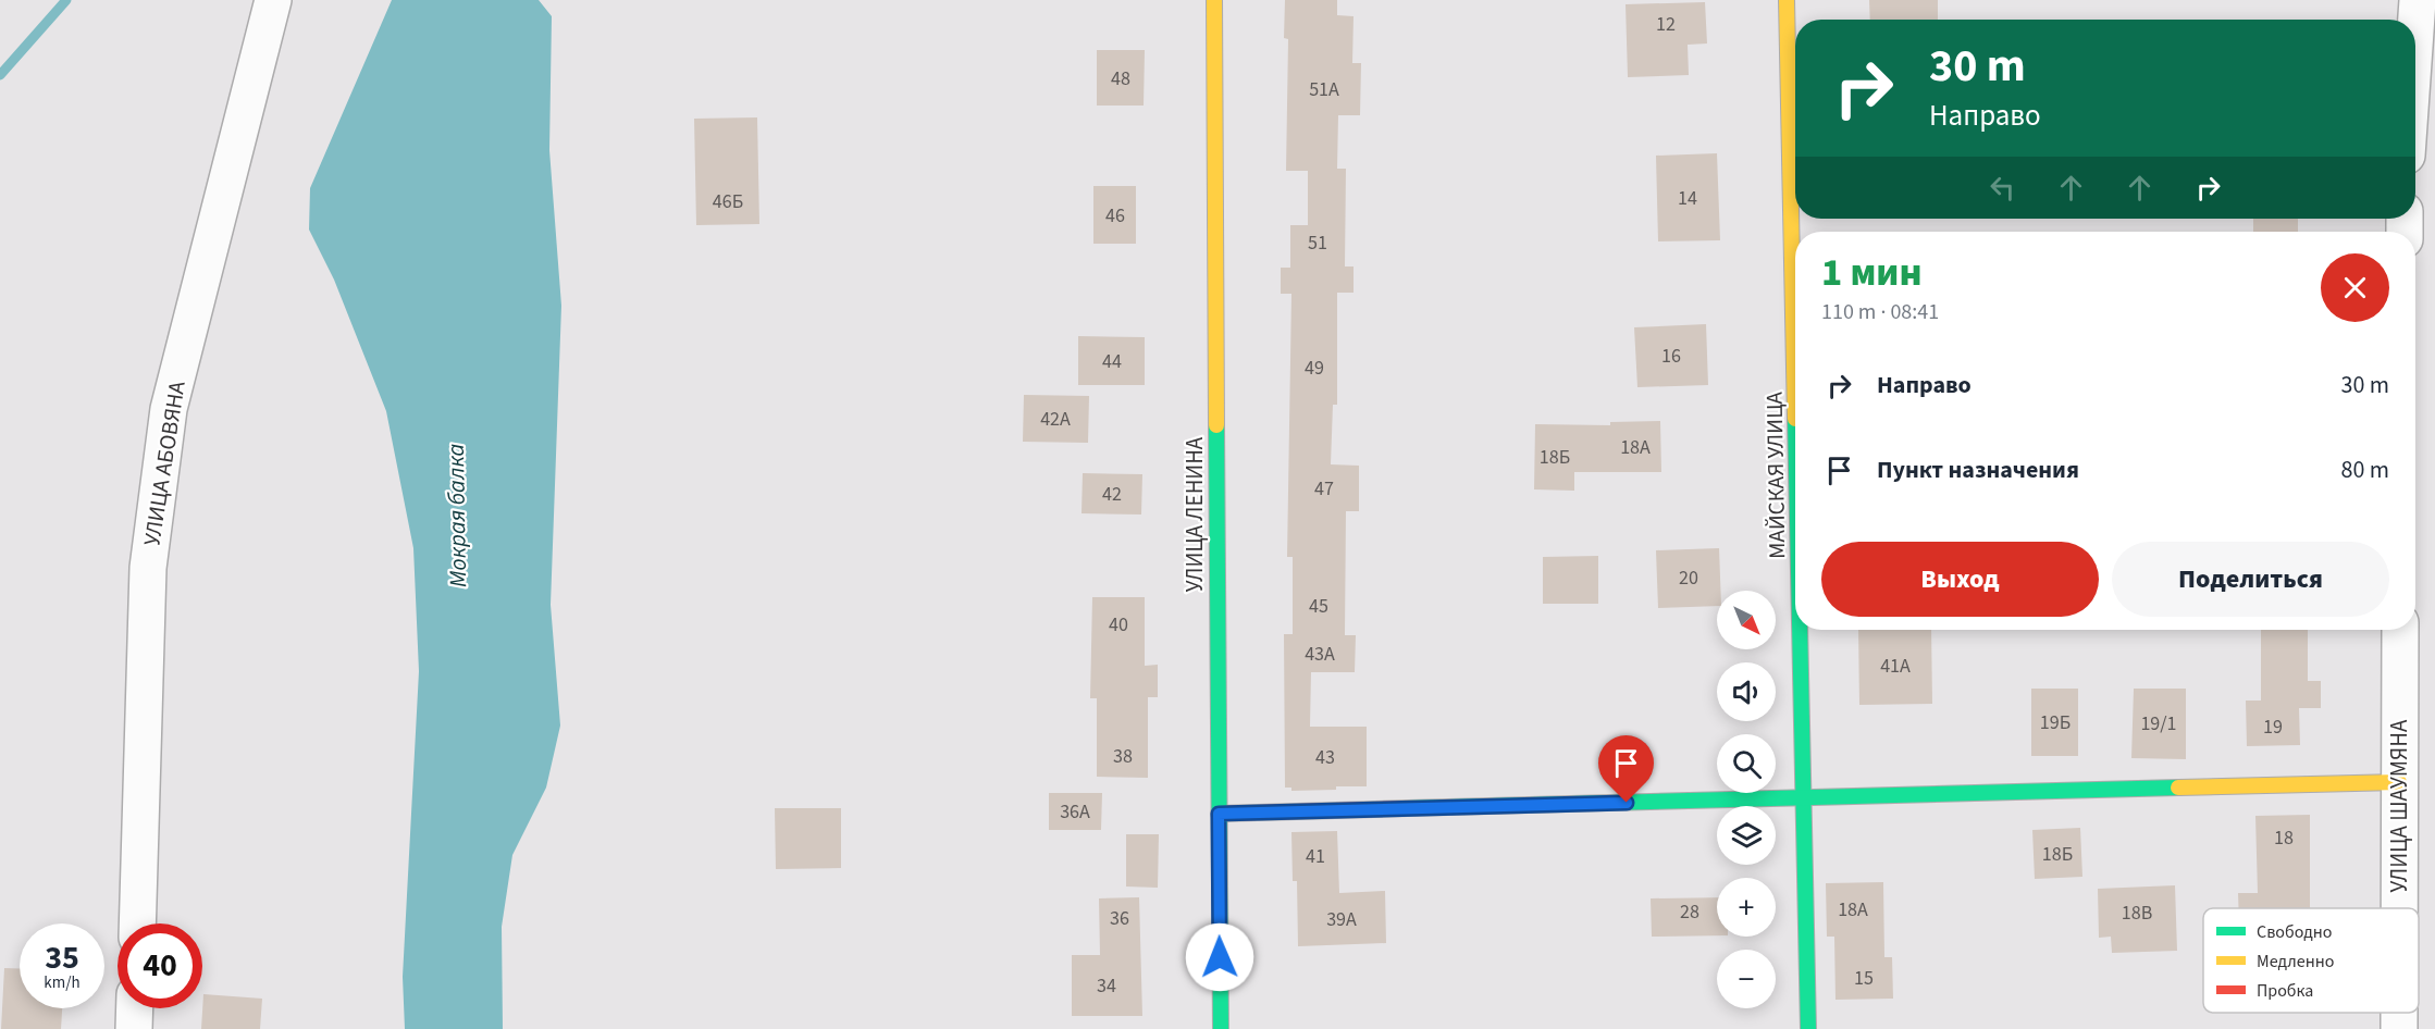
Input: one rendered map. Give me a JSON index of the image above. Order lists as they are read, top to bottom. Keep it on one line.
{"streets":{"street":["УЛИЦА АБОВЯНА","МАЙСКАЯ УЛИЦА","УЛИЦА ЛЕНИНА","УЛИЦА ШАУМЯНА"]},"water":["Мокрая балка"],"house_numbers":["12","48","51А","14","46Б","46","51","16","44","49","42А","18А","18Б","47","42","20","45","40","43А","41А","19Б","19/1","19","38","43","36А","18","18Б","41","18А","28","18В","36","39А","15","34"],"legend":["Свободно","Медленно","Пробка"],"north":"bottom right","page":{"turn":["30 m","Направо"],"heading":["1 мин","110 m · 08:41"],"list":[{"name":"Направо","value":"30 m"},{"name":"Пункт назначения","value":"80 m"}],"buttons":["Выход","Поделиться"],"map_buttons":["+","−"],"speed":"35 km/h","limit":"40"}}
